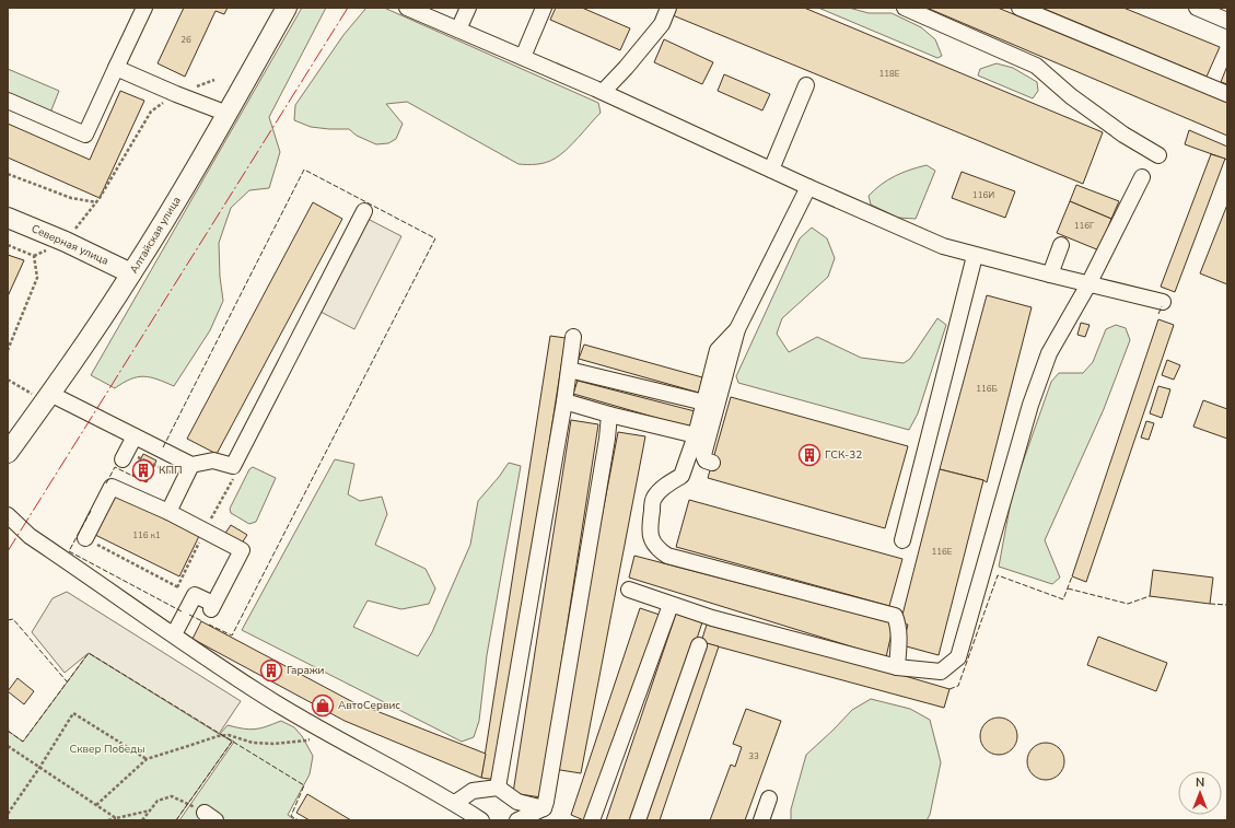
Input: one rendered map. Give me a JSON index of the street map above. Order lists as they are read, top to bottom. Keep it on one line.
{"streets":{"main road":["Алтайская улица","Северная улица"]},"crossings":[["Алтайская улица","Северная улица"]],"parks":["Сквер Победы"],"places":{"building":["ГСК-32","КПП","Гаражи"],"shop":["АвтоСервис"]},"house_numbers":["26","118Е","116И","116Г","116Б","116 к1","116Е","33"],"north":"top"}
